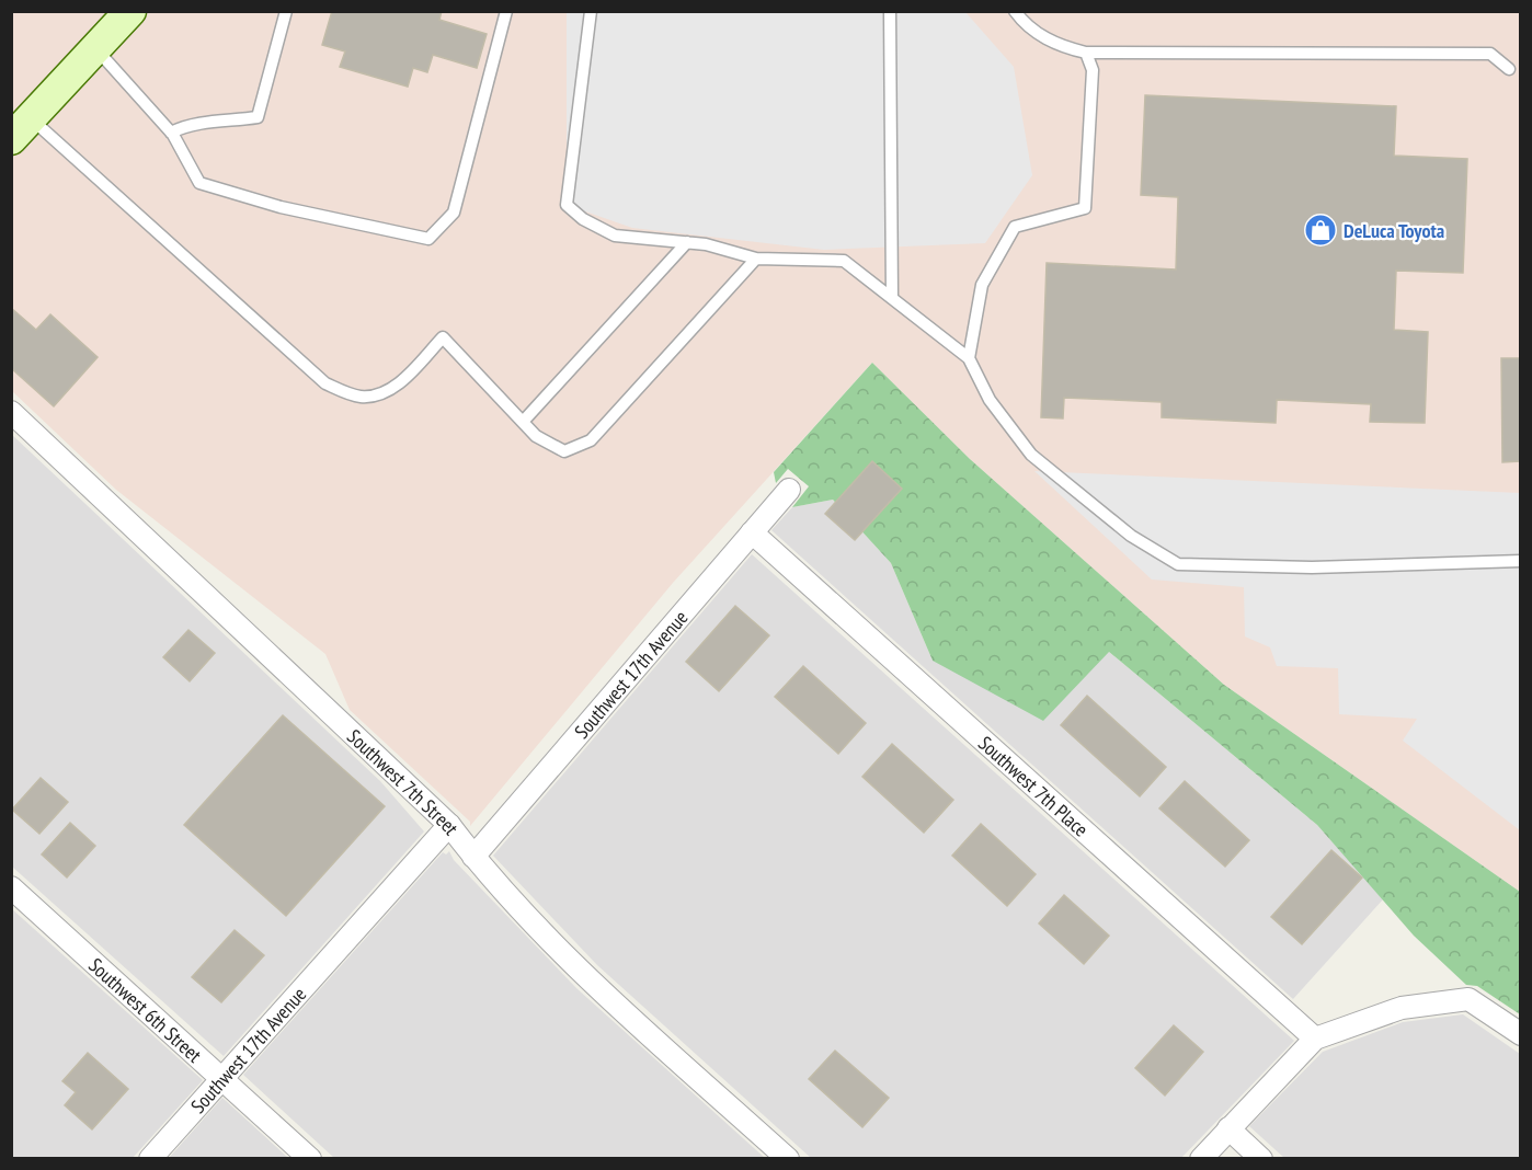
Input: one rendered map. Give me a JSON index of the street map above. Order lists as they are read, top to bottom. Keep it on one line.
{"streets":{"street":["Southwest 17th Avenue","Southwest 7th Street","Southwest 7th Place","Southwest 6th Street"]},"crossings":[["Southwest 17th Avenue","Southwest 7th Street"],["Southwest 17th Avenue","Southwest 7th Place"],["Southwest 17th Avenue","Southwest 6th Street"]],"places":{"shop":["DeLuca Toyota"]}}
